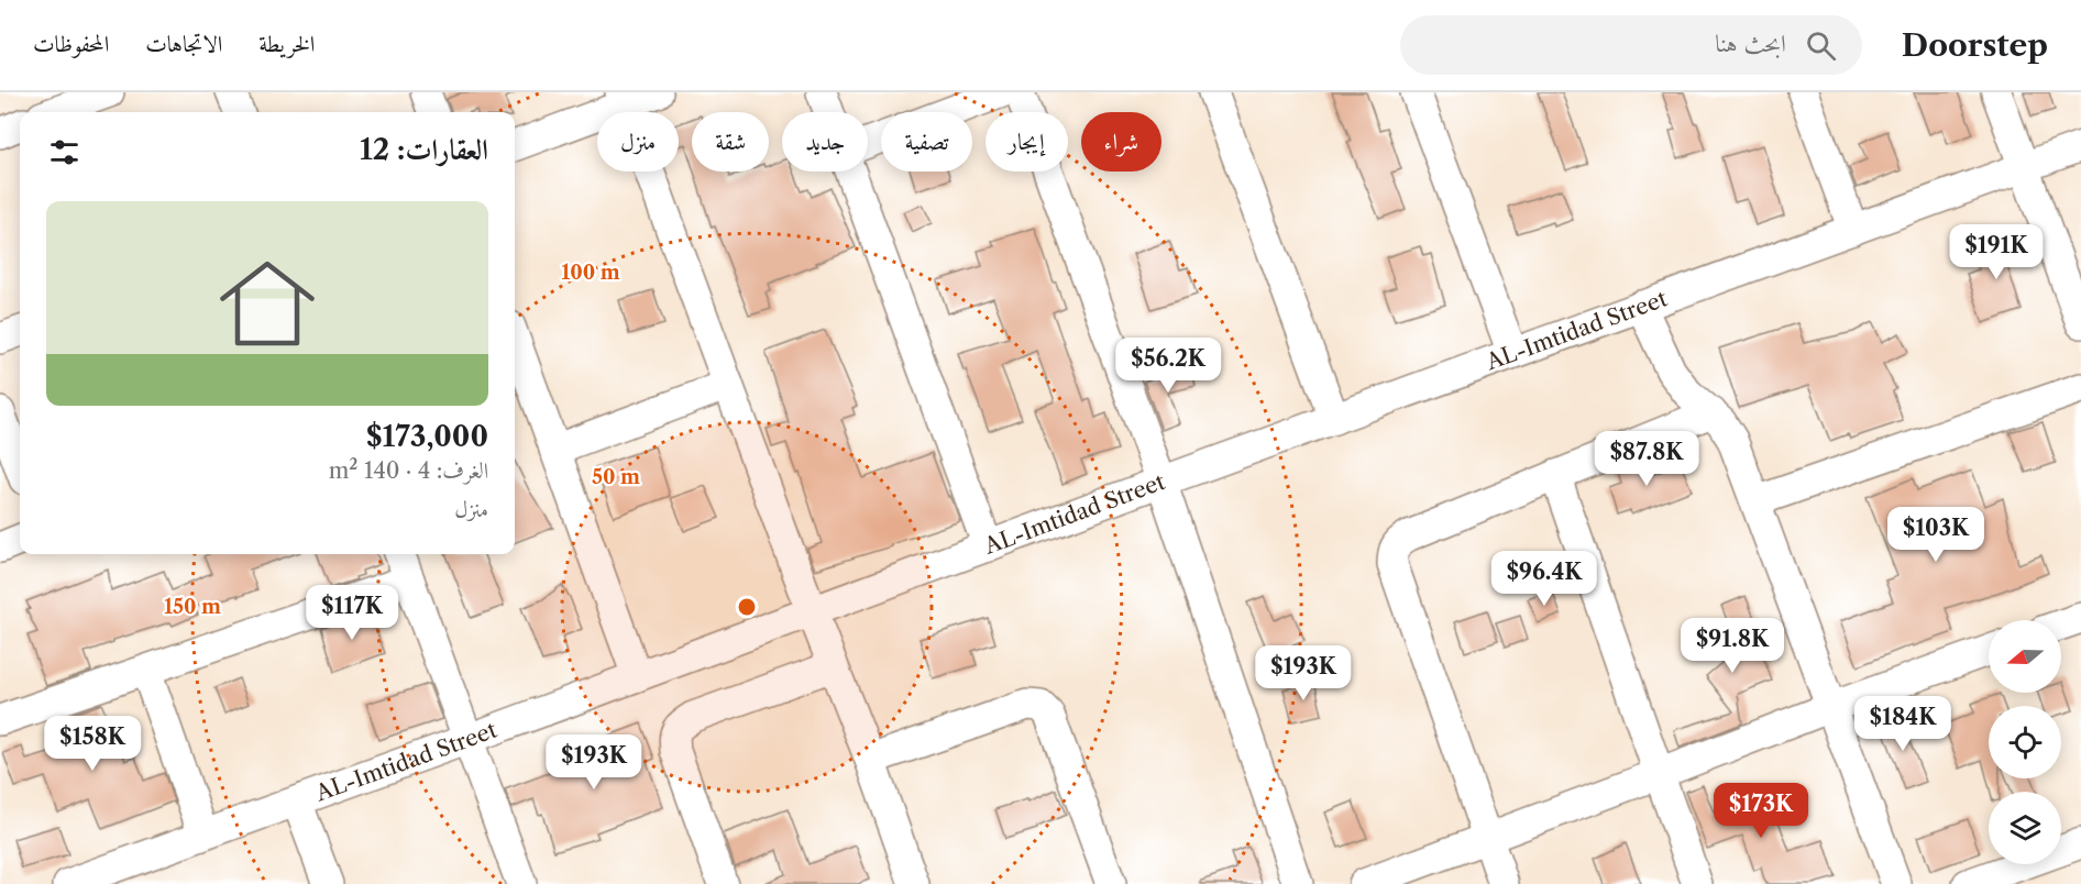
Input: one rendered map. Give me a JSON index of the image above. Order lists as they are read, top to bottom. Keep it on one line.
{"streets":{"street":["AL-Imtidad Street"]},"north":"left","page":{"header":"Doorstep","search":"ابحث هنا","nav":["الخريطة","الاتجاهات","المحفوظات"],"chip":["شراء","إيجار","تصفية","جديد","شقة","منزل"],"heading":"العقارات: 12","list":[{"name":"$173,000","note":"الغرف: 4 · 140 m² · منزل"}],"price":["$191K","$56.2K","$87.8K","$103K","$96.4K","$117K","$91.8K","$193K","$184K","$158K","$193K","$173K"]},"rings":["100 m","50 m","150 m"]}
